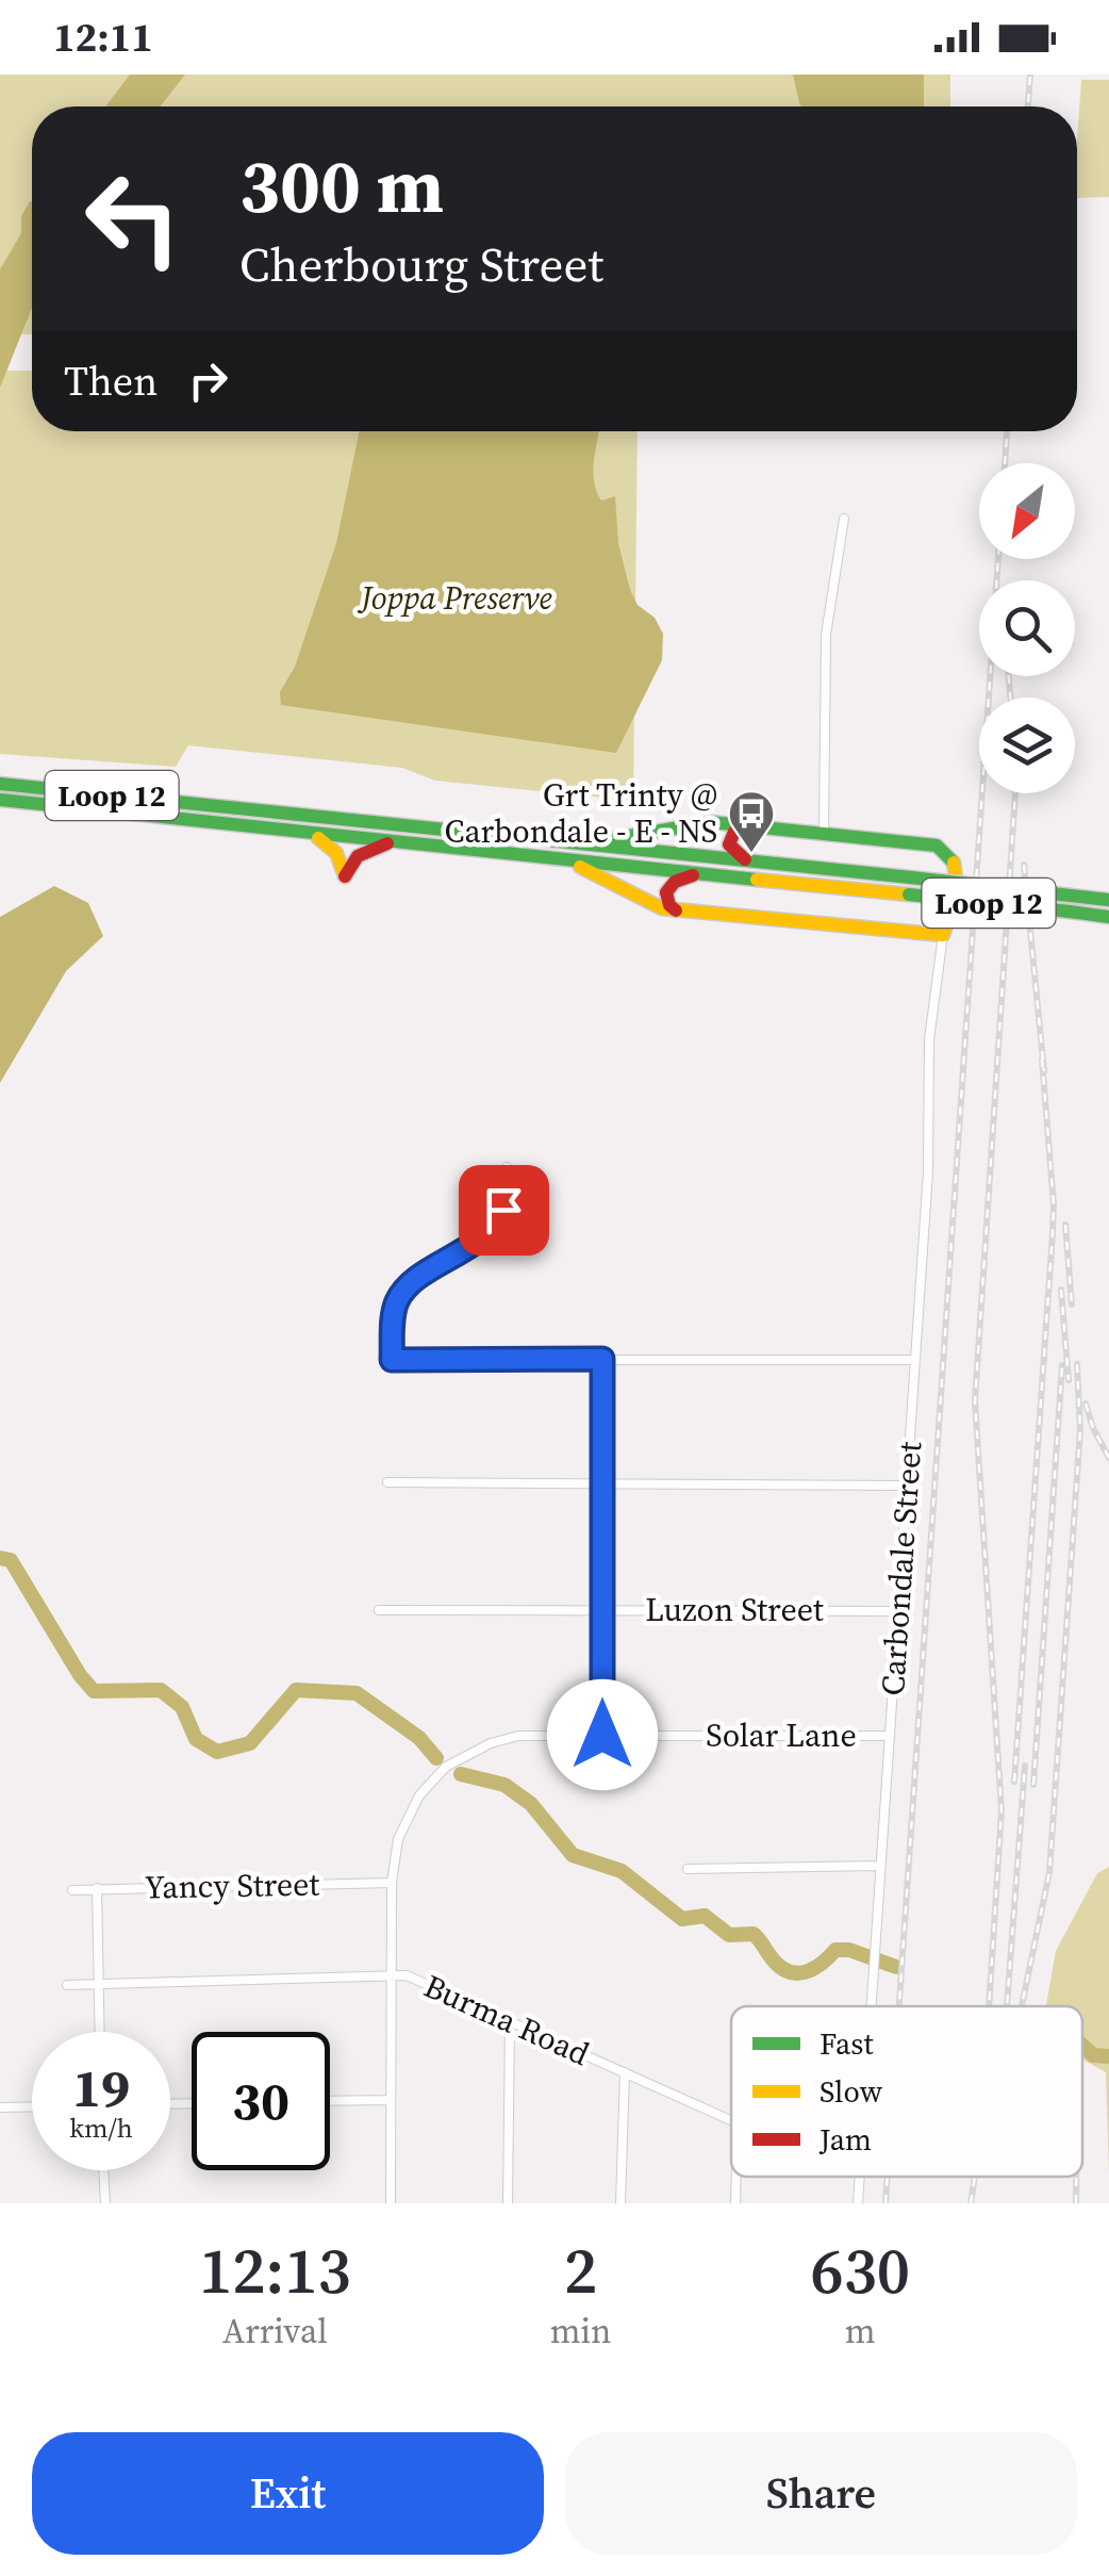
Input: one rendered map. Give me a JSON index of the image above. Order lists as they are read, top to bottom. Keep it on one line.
{"streets":{"main road":["Loop 12"],"street":["Carbondale Street","Luzon Street","Solar Lane","Yancy Street","Burma Road"]},"crossings":[["Carbondale Street","Luzon Street"],["Carbondale Street","Solar Lane"],["Solar Lane","Yancy Street"]],"parks":["Joppa Preserve"],"places":{"bus stop":["Grt Trinty @ Carbondale - E - NS"]},"legend":["Fast","Slow","Jam"],"north":"bottom left","page":{"status":"12:11","turn":["300 m","Cherbourg Street"],"then":"Then","speed":"19 km/h","limit":"30","eta":["12:13","Arrival","2","min","630","m"],"buttons":["Exit","Share"]}}
